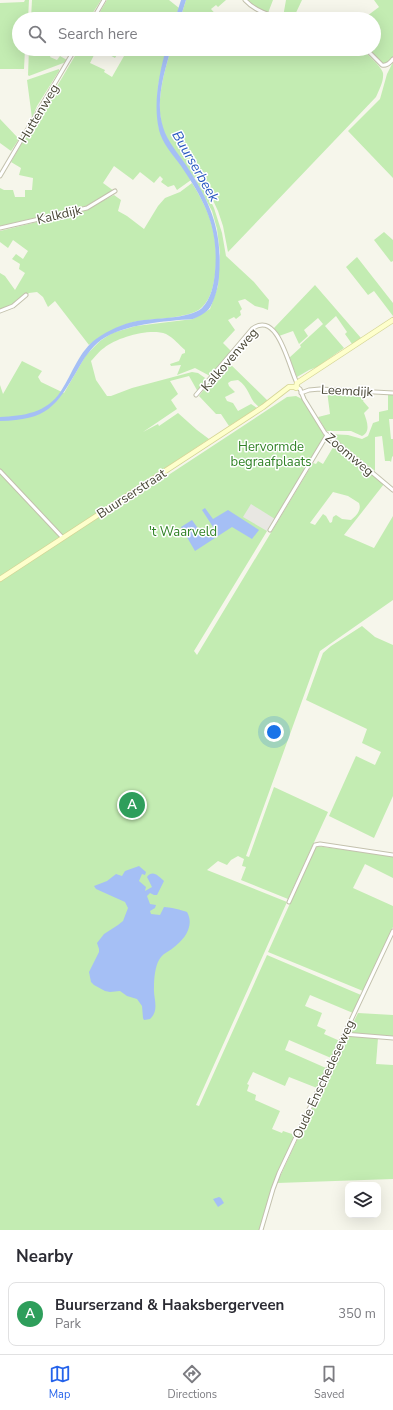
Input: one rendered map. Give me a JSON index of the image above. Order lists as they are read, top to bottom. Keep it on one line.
{"streets":{"main road":["Buurserstraat"],"street":["Huttenweg","Kalkdijk","Kalkovenweg","Leemdijk","Zoomweg","Oude Enschedeseweg"]},"crossings":[["Kalkovenweg","Zoomweg"],["Kalkovenweg","Buurserstraat"],["Leemdijk","Zoomweg"],["Zoomweg","Buurserstraat"]],"water":["Buurserbeek"],"parks":["Hervormde begraafplaats","'t Waarveld"],"page":{"search":"Search here","pins":"A","heading":"Nearby","list":[{"mark":"A","name":"Buurserzand & Haaksbergerveen","note":"Park","value":"350 m"}],"nav":["Map","Directions","Saved"]}}
